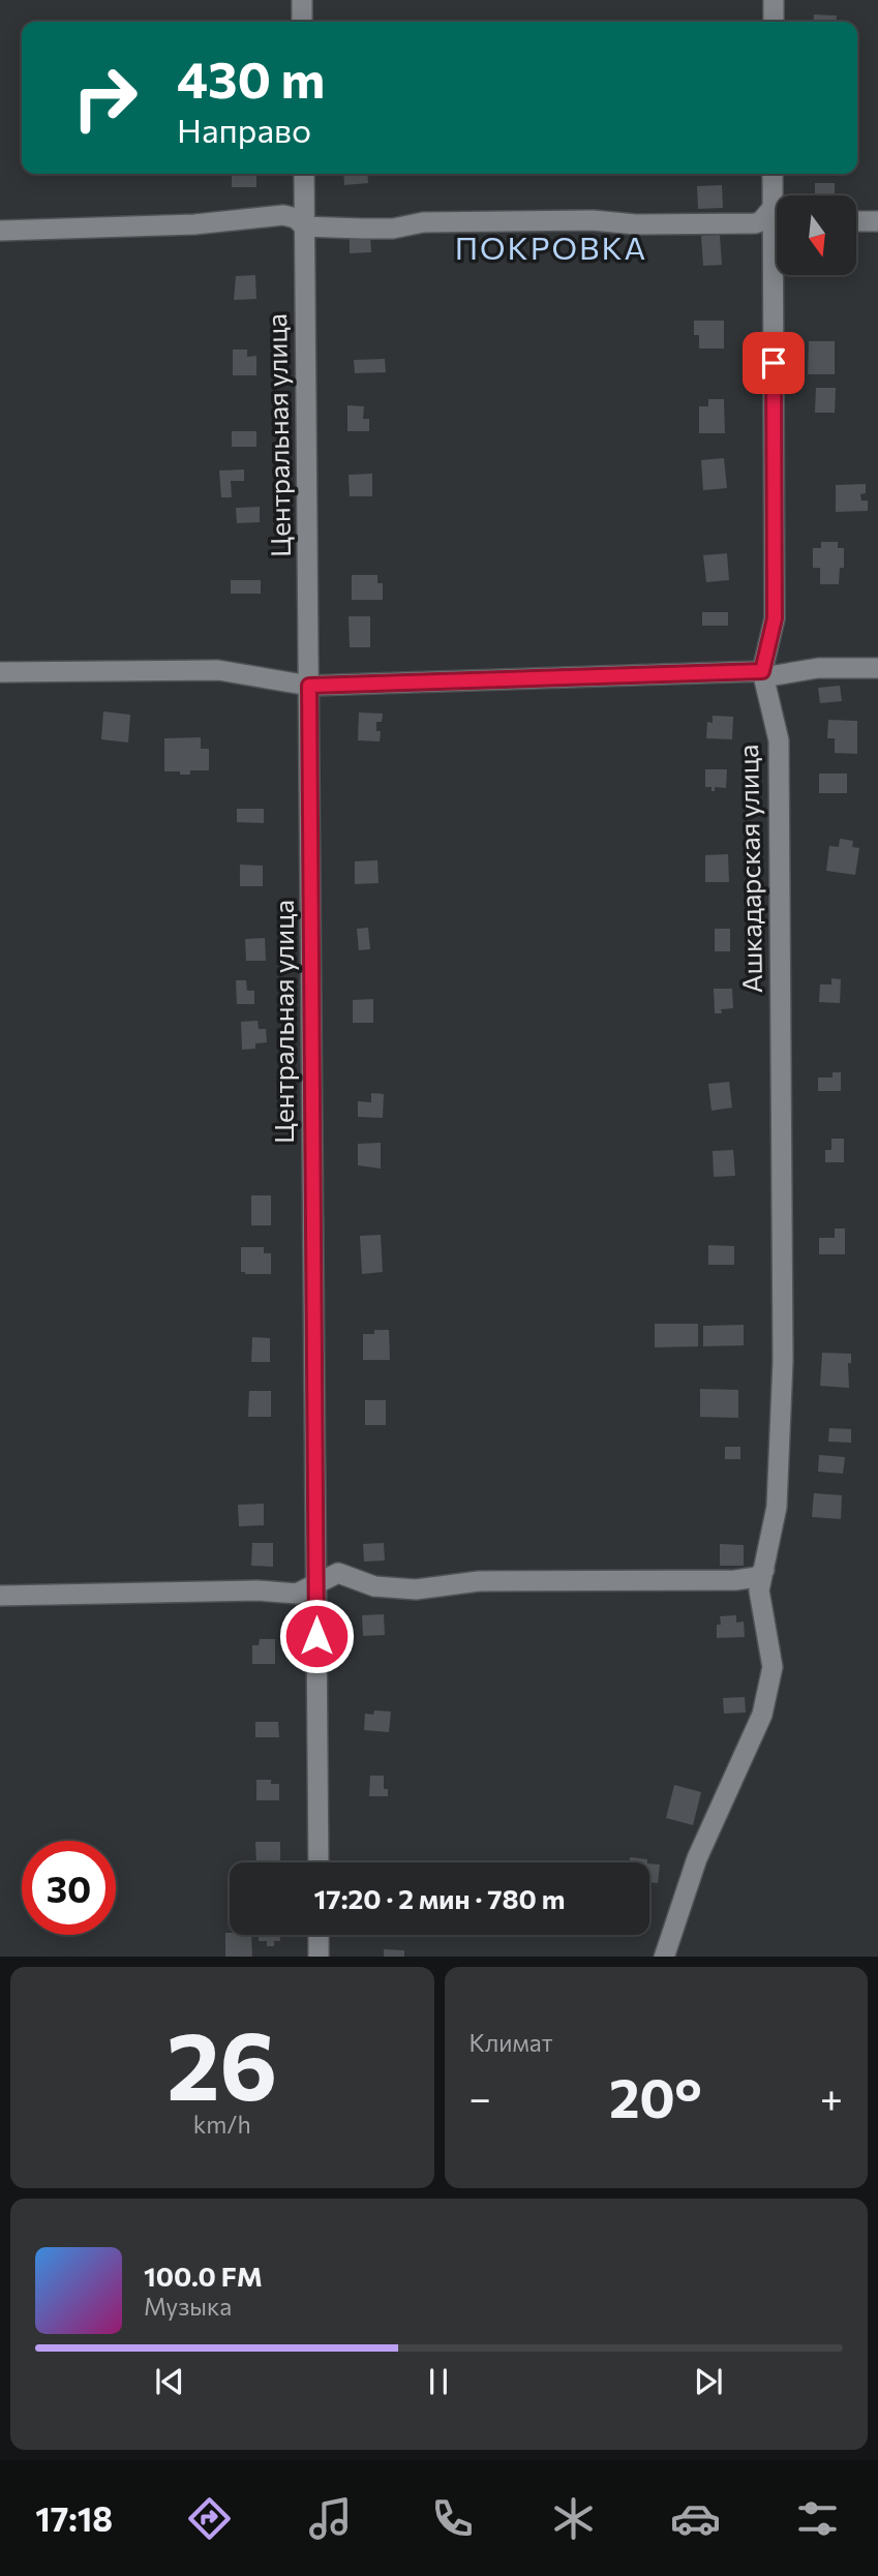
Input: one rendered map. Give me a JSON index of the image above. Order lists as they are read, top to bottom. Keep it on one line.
{"streets":{"street":["Центральная улица","Ашкадарская улица"]},"districts":["ПОКРОВКА"],"north":"bottom","page":{"turn":["430 m","Направо"],"limit":"30","trip":"17:20 · 2 мин · 780 m","tile":[["26","km/h"],"Климат"],"heat":["−","20°","+"],"song":["100.0 FM","Музыка"],"tabs":"17:18"}}
